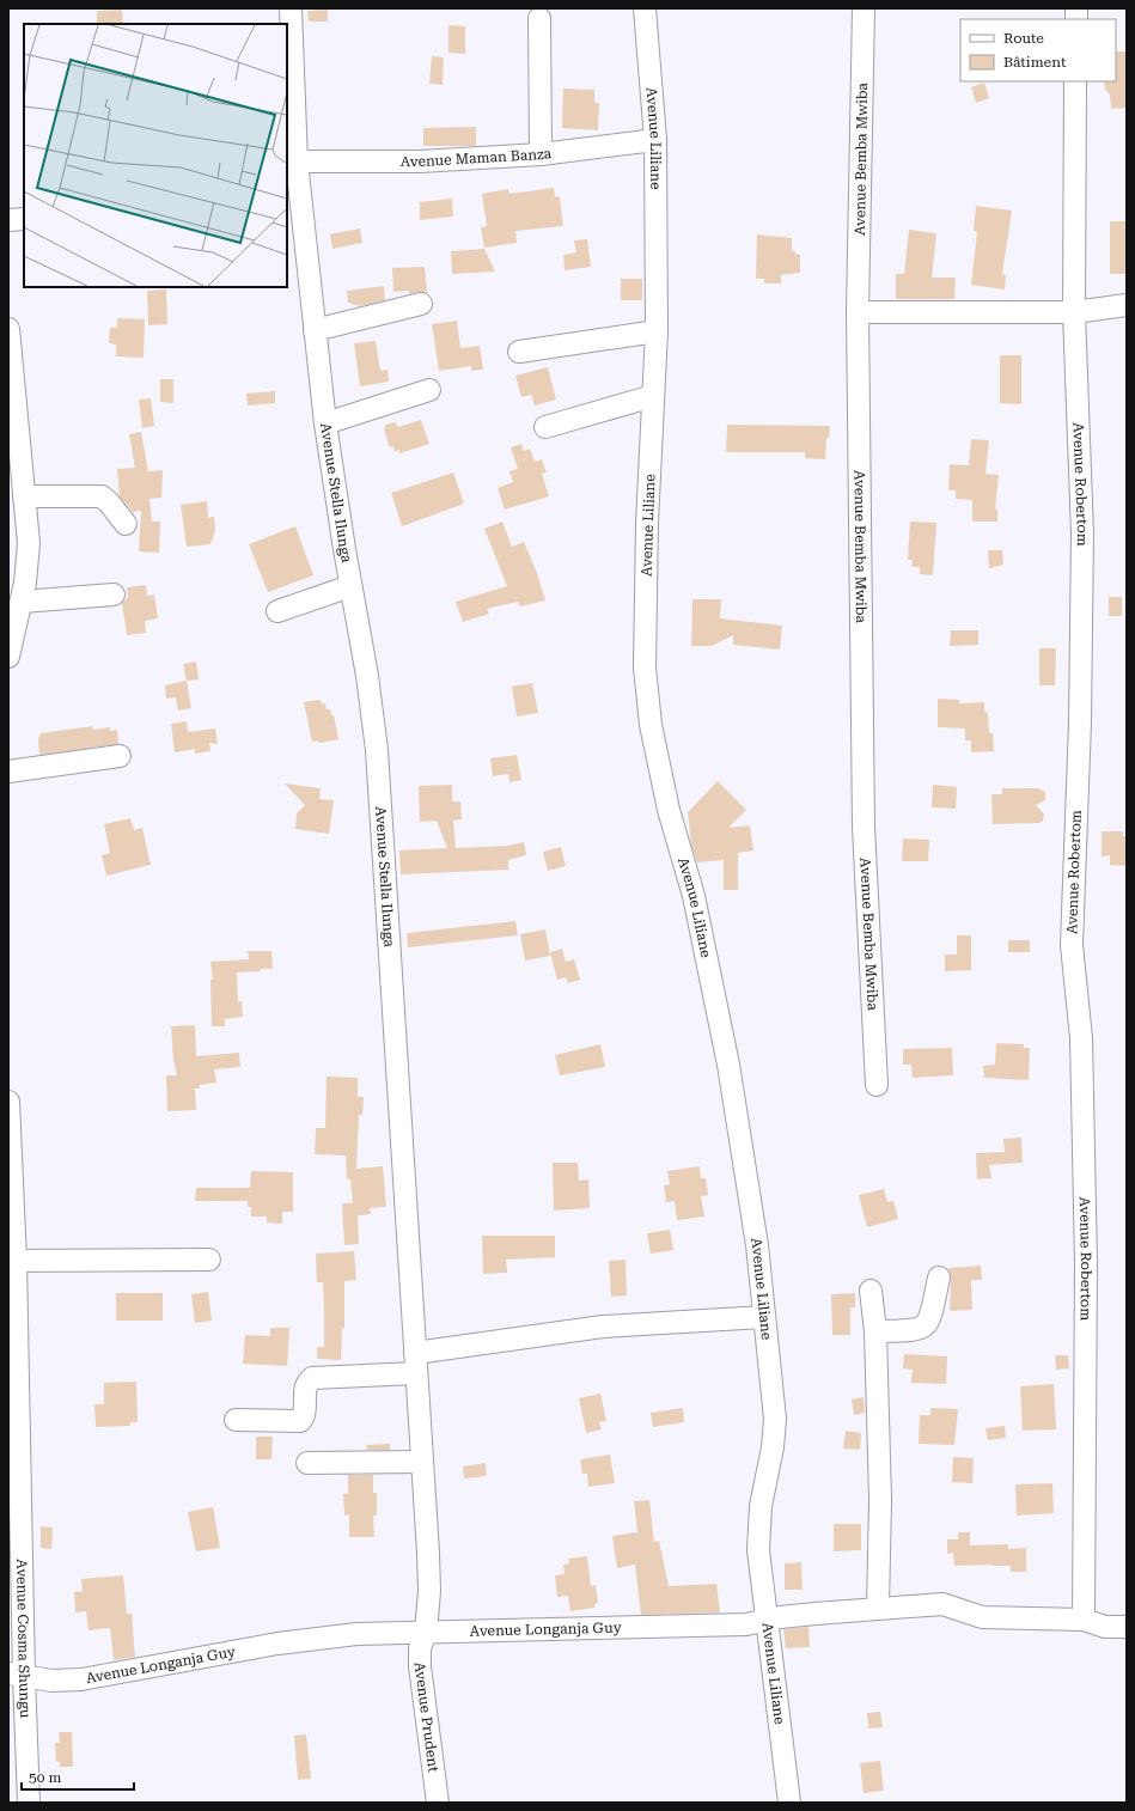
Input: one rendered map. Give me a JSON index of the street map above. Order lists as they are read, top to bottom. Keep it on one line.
{"streets":{"street":["Avenue Liliane","Avenue Maman Banza","Avenue Bemba Mwiba","Avenue Robertom","Avenue Stella Ilunga","Avenue Longanja Guy","Avenue Cosma Shungu","Avenue Prudent"]},"crossings":[["Avenue Liliane","Avenue Maman Banza"],["Avenue Liliane","Avenue Longanja Guy"],["Avenue Maman Banza","Avenue Stella Ilunga"],["Avenue Robertom","Avenue Longanja Guy"],["Avenue Stella Ilunga","Avenue Prudent"],["Avenue Longanja Guy","Avenue Cosma Shungu"],["Avenue Longanja Guy","Avenue Prudent"]],"legend":["Route","Bâtiment"],"scale_bar":"50 m"}
